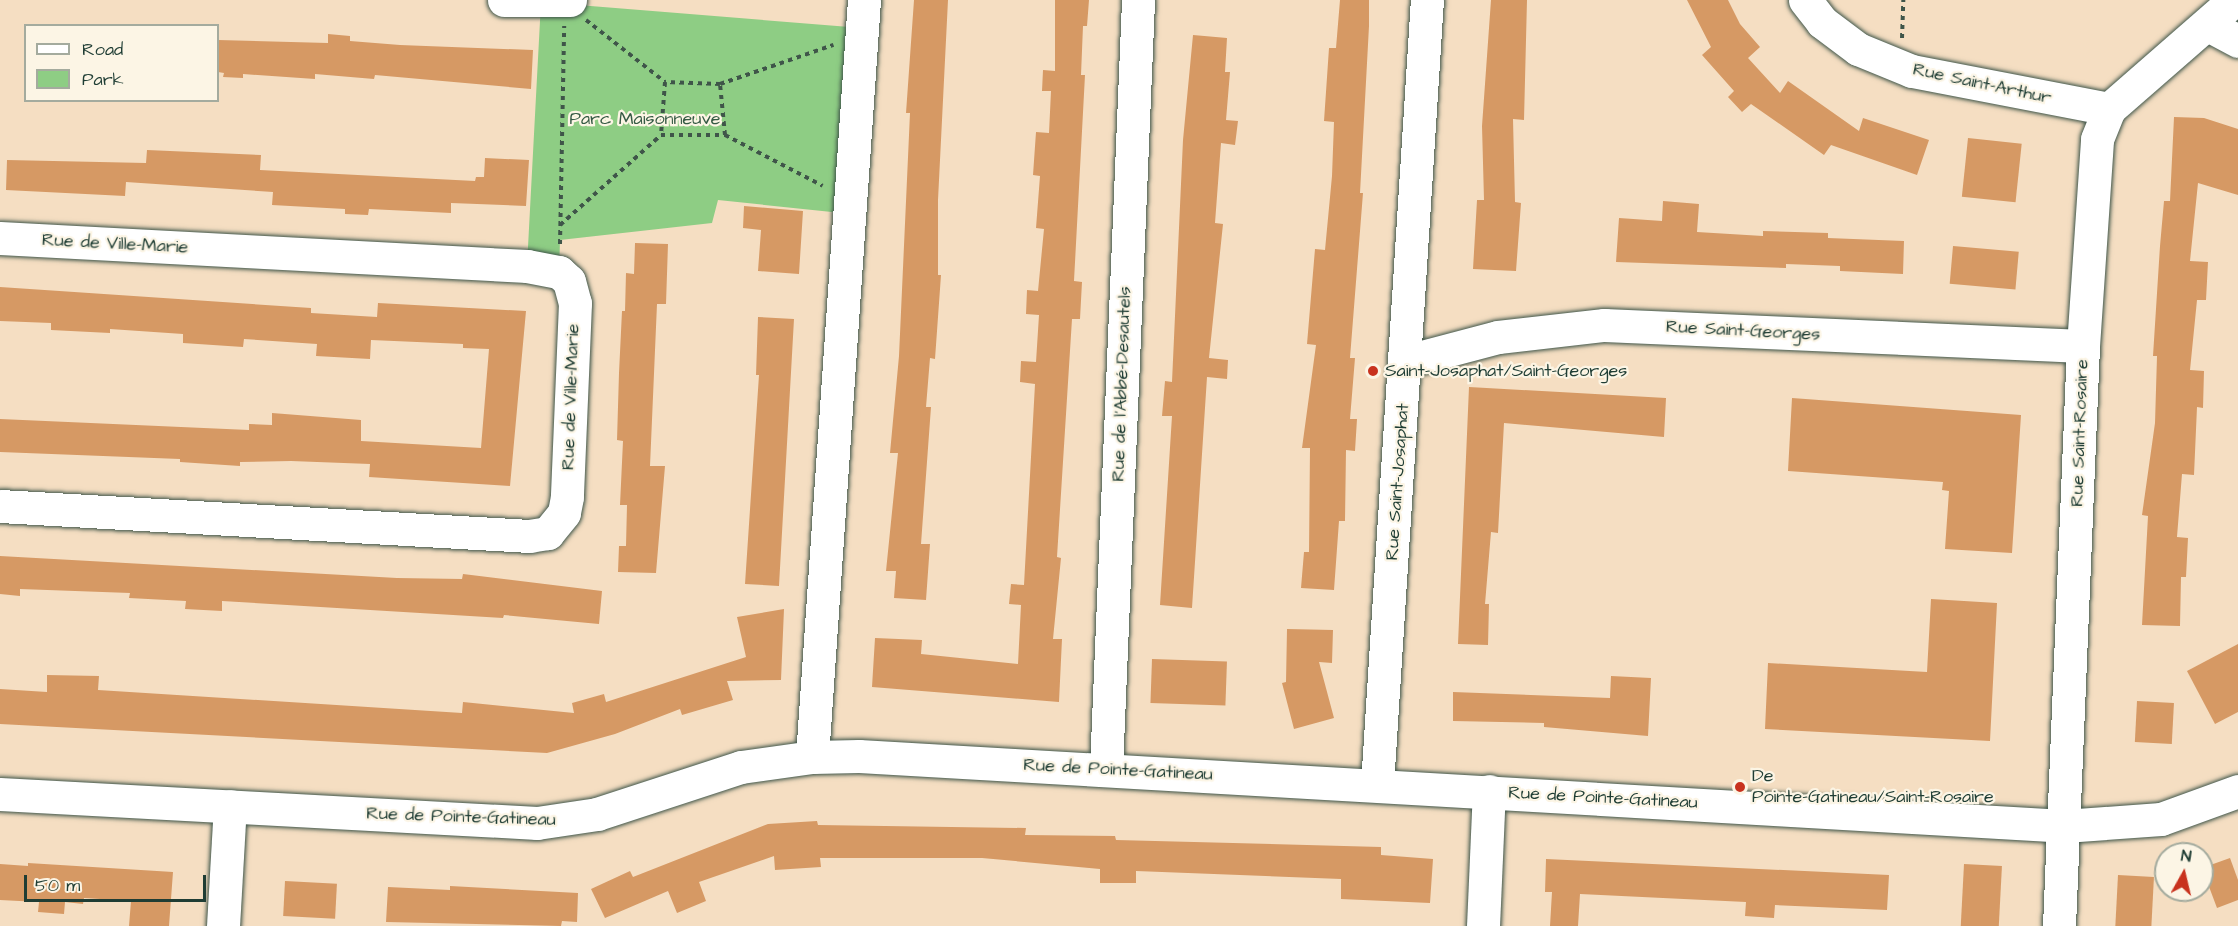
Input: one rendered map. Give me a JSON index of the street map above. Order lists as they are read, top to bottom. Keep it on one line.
{"streets":{"street":["Rue Saint-Arthur","Rue de Ville-Marie","Rue Saint-Georges","Rue de l'Abbé-Desautels","Rue Saint-Rosaire","Rue Saint-Josaphat","Rue de Pointe-Gatineau"]},"crossings":[["Rue Saint-Arthur","Rue Saint-Rosaire"],["Rue Saint-Georges","Rue Saint-Rosaire"],["Rue Saint-Georges","Rue Saint-Josaphat"],["Rue de l'Abbé-Desautels","Rue de Pointe-Gatineau"],["Rue Saint-Rosaire","Rue de Pointe-Gatineau"],["Rue Saint-Josaphat","Rue de Pointe-Gatineau"]],"parks":["Parc Maisonneuve"],"places":["Saint-Josaphat/Saint-Georges","De Pointe-Gatineau/Saint-Rosaire"],"legend":["Road","Park"],"scale_bar":"50 m","north":"top"}
